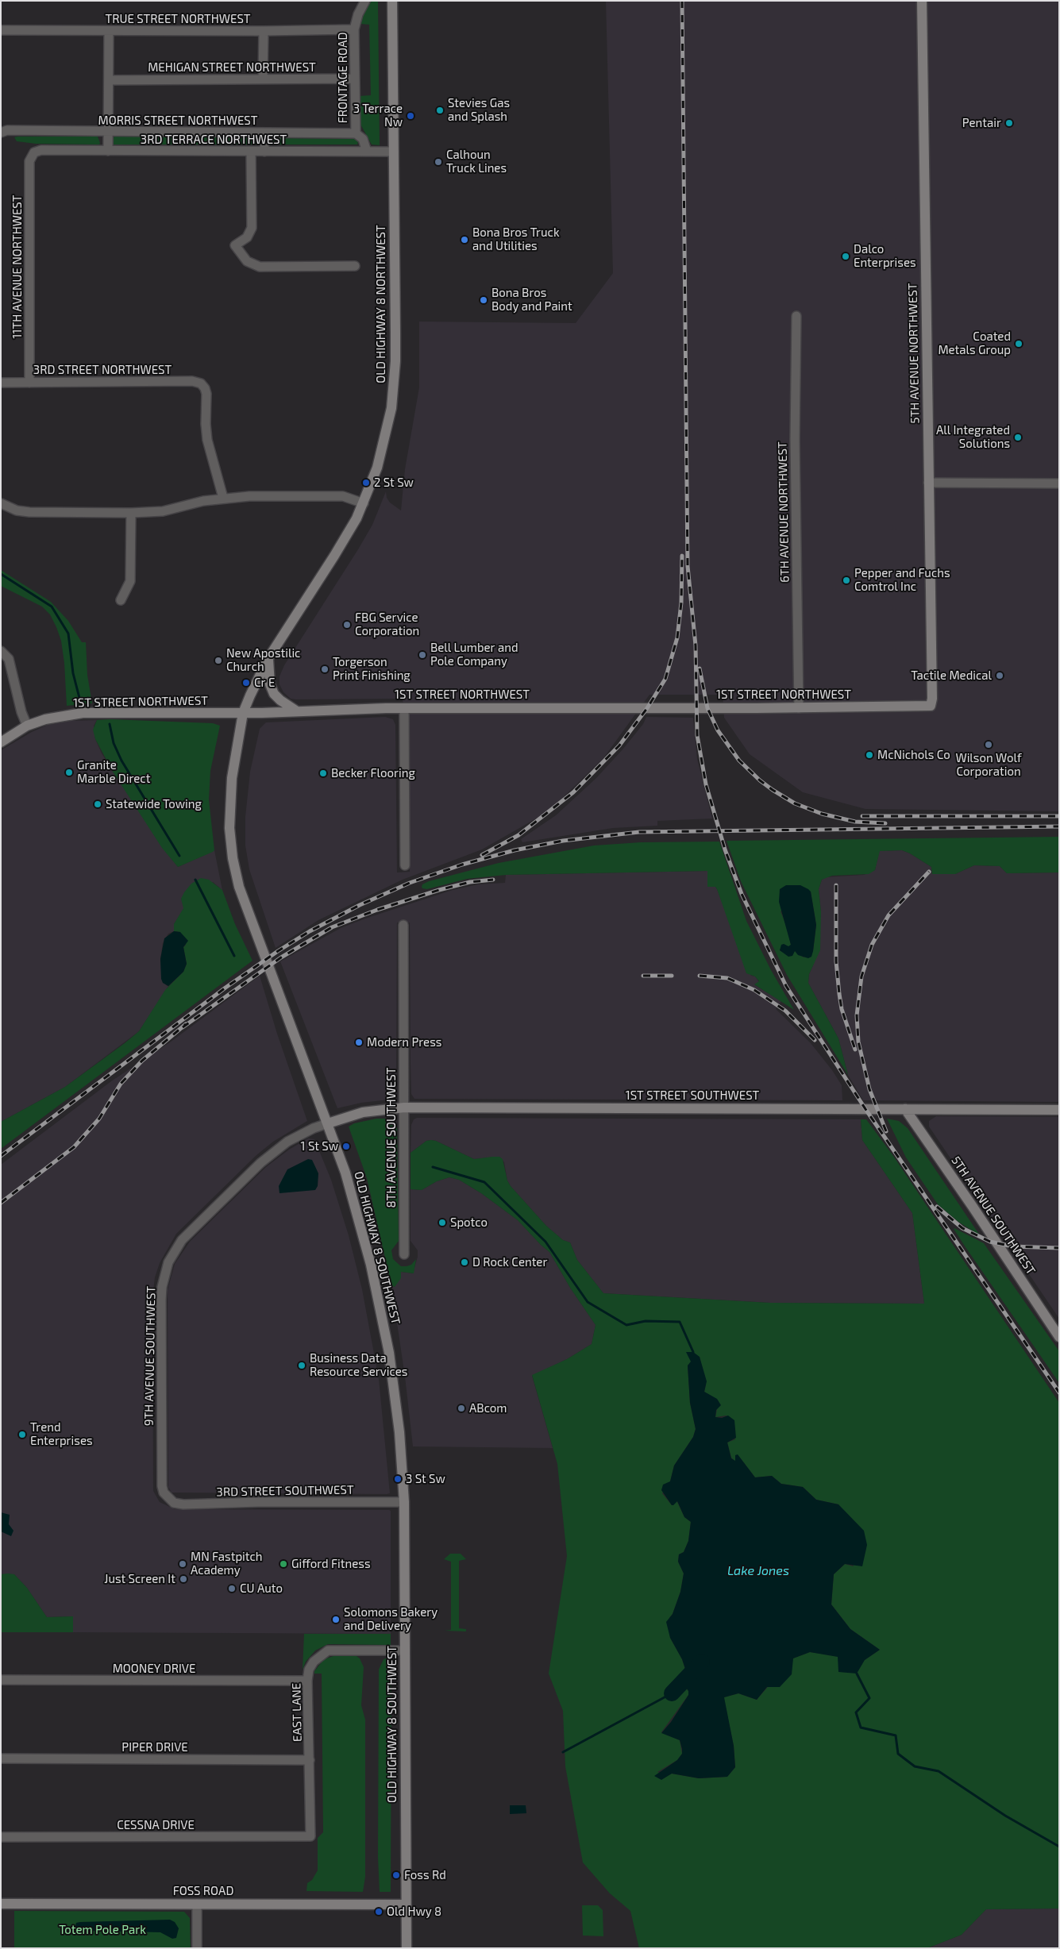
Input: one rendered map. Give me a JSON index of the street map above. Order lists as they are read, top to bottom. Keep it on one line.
{"streets":{"street":["TRUE STREET NORTHWEST","MEHIGAN STREET NORTHWEST","FRONTAGE ROAD","MORRIS STREET NORTHWEST","3RD TERRACE NORTHWEST","11TH AVENUE NORTHWEST","OLD HIGHWAY 8 NORTHWEST","5TH AVENUE NORTHWEST","3RD STREET NORTHWEST","6TH AVENUE NORTHWEST","1ST STREET NORTHWEST","1ST STREET SOUTHWEST","8TH AVENUE SOUTHWEST","5TH AVENUE SOUTHWEST","OLD HIGHWAY 8 SOUTHWEST","9TH AVENUE SOUTHWEST","3RD STREET SOUTHWEST","MOONEY DRIVE","EAST LANE","PIPER DRIVE","CESSNA DRIVE","FOSS ROAD"]},"crossings":[["TRUE STREET NORTHWEST","FRONTAGE ROAD"],["MEHIGAN STREET NORTHWEST","FRONTAGE ROAD"],["FRONTAGE ROAD","MORRIS STREET NORTHWEST"],["FRONTAGE ROAD","3RD TERRACE NORTHWEST"],["3RD TERRACE NORTHWEST","11TH AVENUE NORTHWEST"],["3RD TERRACE NORTHWEST","OLD HIGHWAY 8 NORTHWEST"],["11TH AVENUE NORTHWEST","3RD STREET NORTHWEST"],["OLD HIGHWAY 8 NORTHWEST","1ST STREET NORTHWEST"],["OLD HIGHWAY 8 NORTHWEST","OLD HIGHWAY 8 SOUTHWEST"],["5TH AVENUE NORTHWEST","1ST STREET NORTHWEST"],["6TH AVENUE NORTHWEST","1ST STREET NORTHWEST"],["1ST STREET NORTHWEST","OLD HIGHWAY 8 SOUTHWEST"],["1ST STREET SOUTHWEST","8TH AVENUE SOUTHWEST"],["1ST STREET SOUTHWEST","5TH AVENUE SOUTHWEST"],["1ST STREET SOUTHWEST","OLD HIGHWAY 8 SOUTHWEST"],["1ST STREET SOUTHWEST","9TH AVENUE SOUTHWEST"],["OLD HIGHWAY 8 SOUTHWEST","9TH AVENUE SOUTHWEST"],["OLD HIGHWAY 8 SOUTHWEST","3RD STREET SOUTHWEST"],["OLD HIGHWAY 8 SOUTHWEST","EAST LANE"],["OLD HIGHWAY 8 SOUTHWEST","FOSS ROAD"],["9TH AVENUE SOUTHWEST","3RD STREET SOUTHWEST"],["MOONEY DRIVE","EAST LANE"],["EAST LANE","PIPER DRIVE"],["EAST LANE","CESSNA DRIVE"]],"water":["Lake Jones"],"parks":["Totem Pole Park"],"places":["Stevies Gas and Splash","3 Terrace Nw","Pentair","Calhoun Truck Lines","Bona Bros Truck and Utilities","Dalco Enterprises","Bona Bros Body and Paint","Coated Metals Group","All Integrated Solutions","2 St Sw","Pepper and Fuchs Comtrol Inc","FBG Service Corporation","Bell Lumber and Pole Company","New Apostilic Church","Torgerson Print Finishing","Tactile Medical","Cr E","Wilson Wolf Corporation","McNichols Co","Granite Marble Direct","Becker Flooring","Statewide Towing","Modern Press","1 St Sw","Spotco","D Rock Center","Business Data Resource Services","ABcom","Trend Enterprises","3 St Sw","MN Fastpitch Academy","Gifford Fitness","Just Screen It","CU Auto","Solomons Bakery and Delivery","Foss Rd","Old Hwy 8"]}
